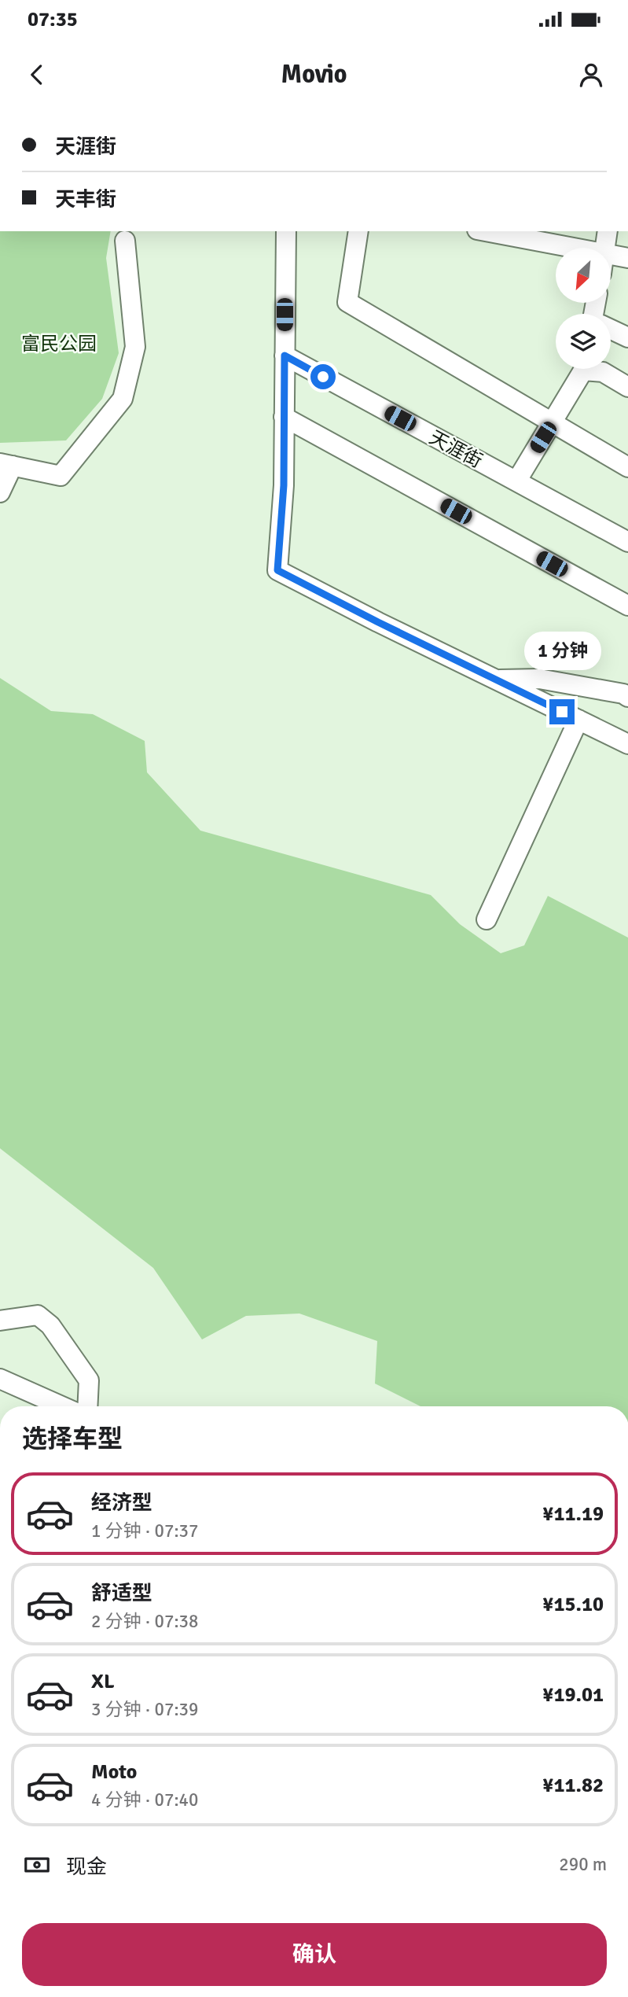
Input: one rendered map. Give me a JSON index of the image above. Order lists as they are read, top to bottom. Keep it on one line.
{"streets":{"street":["天涯街"]},"parks":["富民公园"],"north":"bottom left","page":{"status":"07:35","header":"Movio","banner":["天涯街","天丰街"],"bubble":"1 分钟","heading":"选择车型","list":[{"name":"经济型","note":"1 分钟 · 07:37","value":"¥11.19"},{"name":"舒适型","note":"2 分钟 · 07:38","value":"¥15.10"},{"name":"XL","note":"3 分钟 · 07:39","value":"¥19.01"},{"name":"Moto","note":"4 分钟 · 07:40","value":"¥11.82"}],"pay":["现金","290 m"],"buttons":"确认"}}
